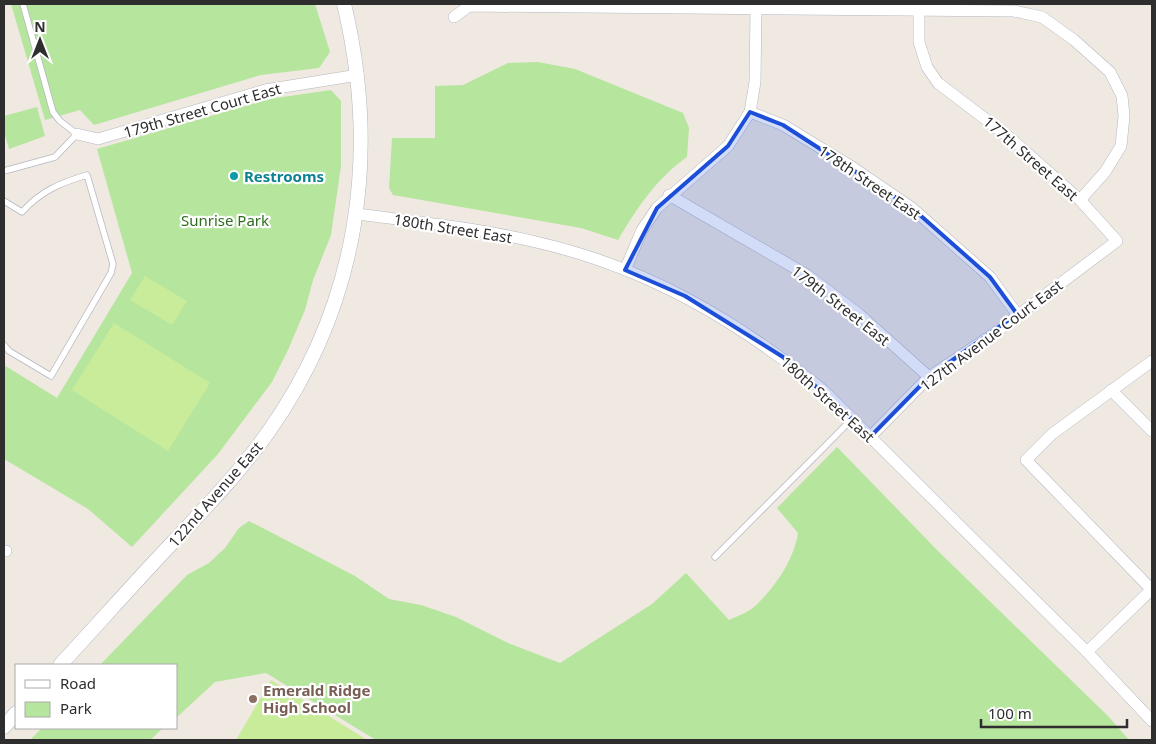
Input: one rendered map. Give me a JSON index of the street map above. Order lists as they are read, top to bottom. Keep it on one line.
{"streets":{"street":["179th Street Court East","177th Street East","178th Street East","180th Street East","179th Street East","127th Avenue Court East","122nd Avenue East"]},"crossings":[["179th Street Court East","122nd Avenue East"],["177th Street East","127th Avenue Court East"],["178th Street East","127th Avenue Court East"],["180th Street East","127th Avenue Court East"],["180th Street East","122nd Avenue East"],["179th Street East","127th Avenue Court East"]],"parks":["Sunrise Park"],"places":["Restrooms","Emerald Ridge High School"],"legend":["Road","Park"],"scale_bar":"100 m","north":"top"}
